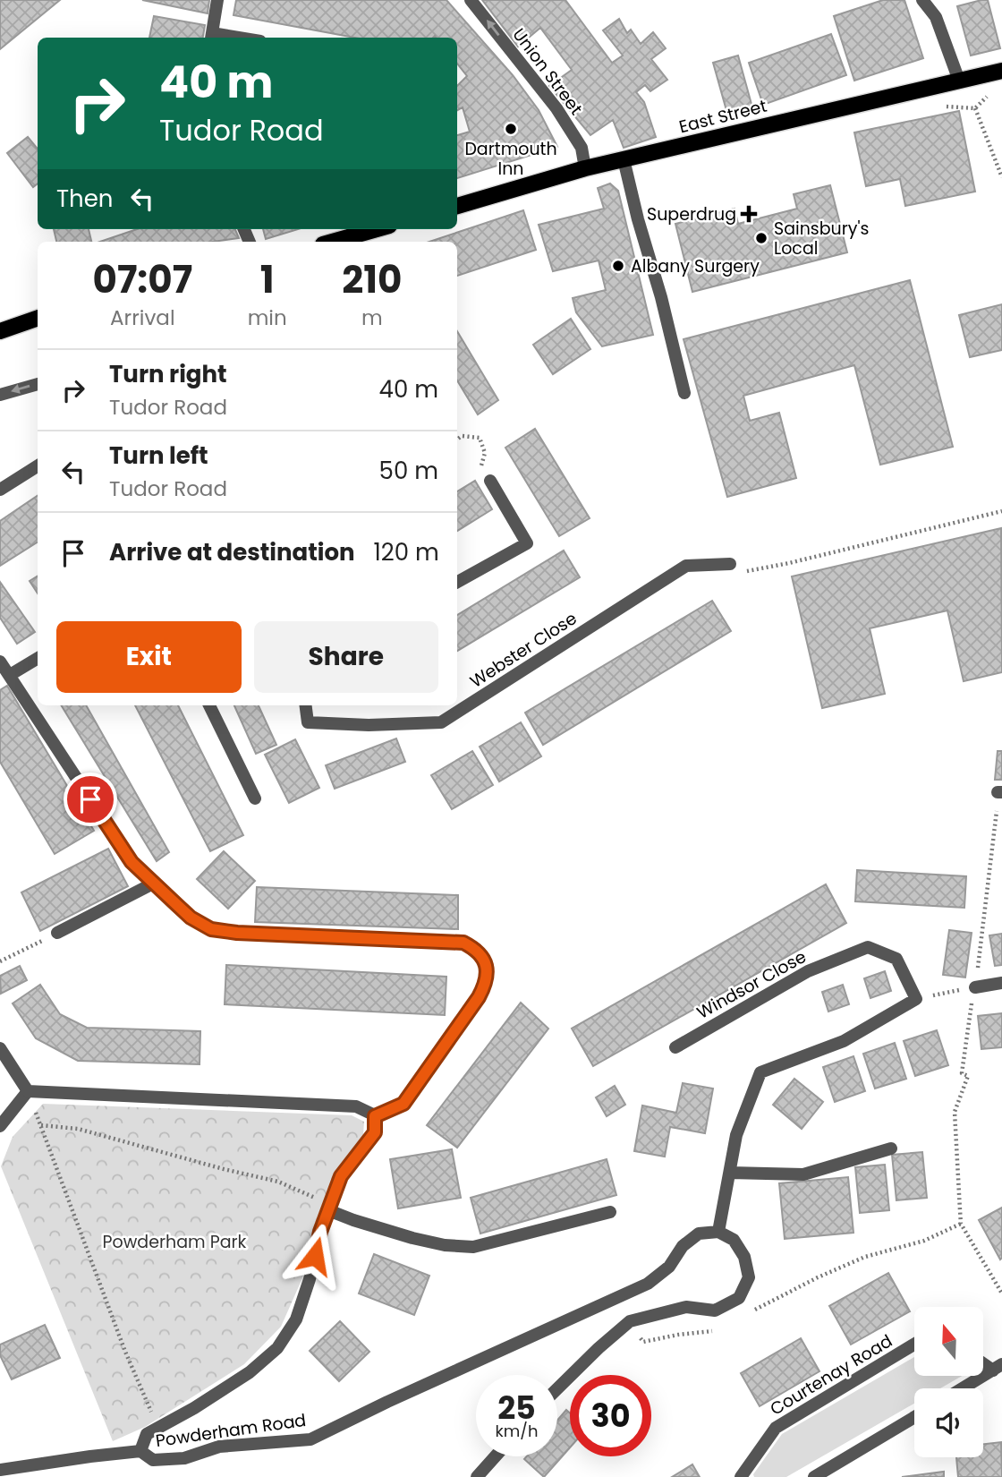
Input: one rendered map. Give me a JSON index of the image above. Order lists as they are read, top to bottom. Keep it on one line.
{"streets":{"main road":["East Street"],"street":["Union Street","Webster Close","Windsor Close","Courtenay Road","Powderham Road"]},"crossings":[["Union Street","East Street"]],"one_way":["Union Street"],"parks":["Powderham Park"],"places":{"other":["Dartmouth Inn","Sainsbury's Local","Albany Surgery"],"health":["Superdrug"]},"north":"top","page":{"turn":["40 m","Tudor Road"],"then":"Then","eta":["07:07","Arrival","1","min","210","m"],"list":[{"name":"Turn right","note":"Tudor Road","value":"40 m"},{"name":"Turn left","note":"Tudor Road","value":"50 m"},{"name":"Arrive at destination","value":"120 m"}],"buttons":["Exit","Share"],"speed":"25 km/h","limit":"30"}}
